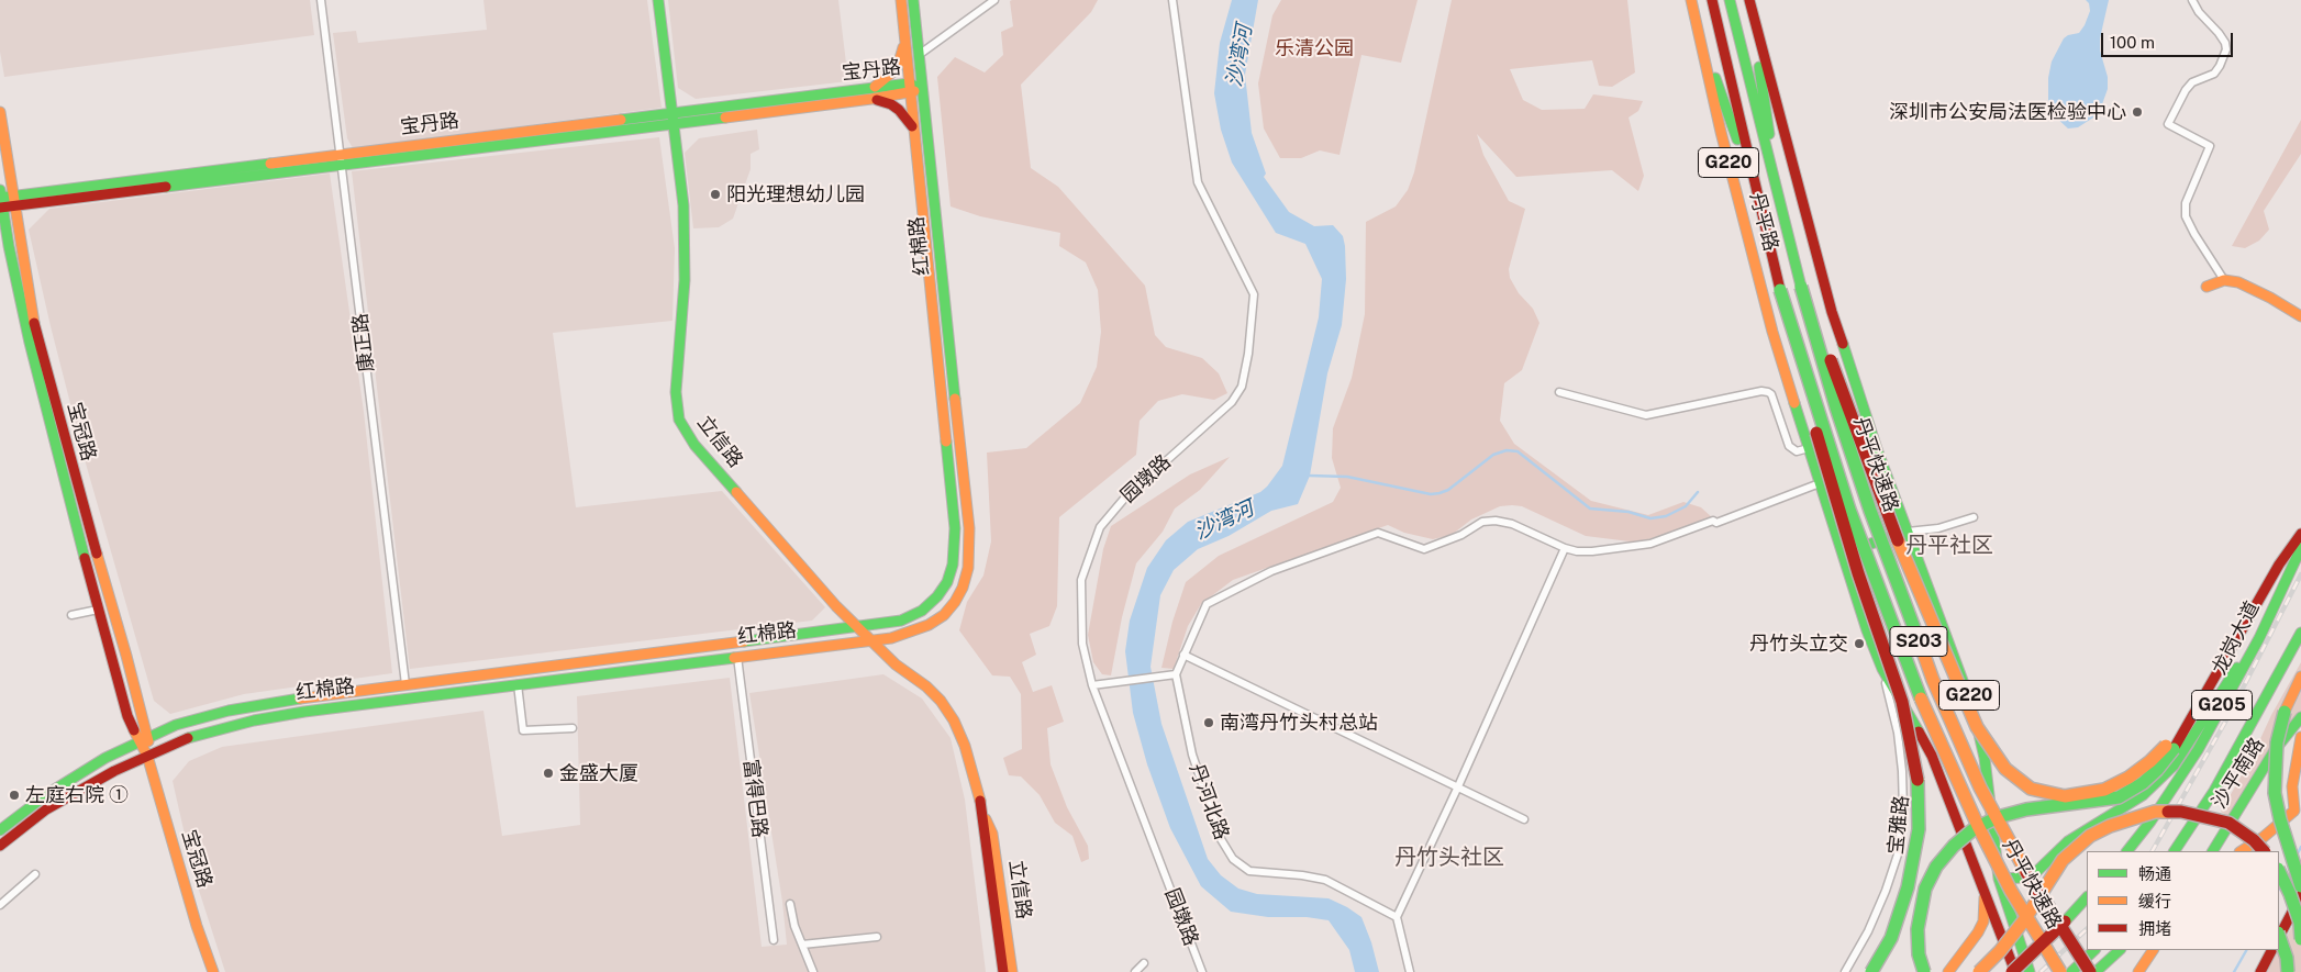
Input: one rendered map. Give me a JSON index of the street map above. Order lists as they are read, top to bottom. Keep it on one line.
{"streets":{"main road":["宝丹路","G220","丹平路","红棉路","宝冠路","立信路","丹平快速路","龙岗大道","S203","G205","沙平南路"],"street":["康正路","园墩路","富得巴路","丹河北路","宝雅路"]},"crossings":[["宝丹路","红棉路"],["宝丹路","康正路"],["宝丹路","宝冠路"],["宝丹路","立信路"],["G220","丹平路"],["G220","宝雅路"],["红棉路","康正路"],["红棉路","宝冠路"],["红棉路","立信路"],["红棉路","富得巴路"]],"districts":["丹平社区","丹竹头社区"],"water":["沙湾河"],"parks":["乐清公园"],"places":["深圳市公安局法医检验中心","阳光理想幼儿园","丹竹头立交","南湾丹竹头村总站","金盛大厦","左庭右院 ①"],"legend":["畅通","缓行","拥堵"],"scale_bar":"100 m"}
